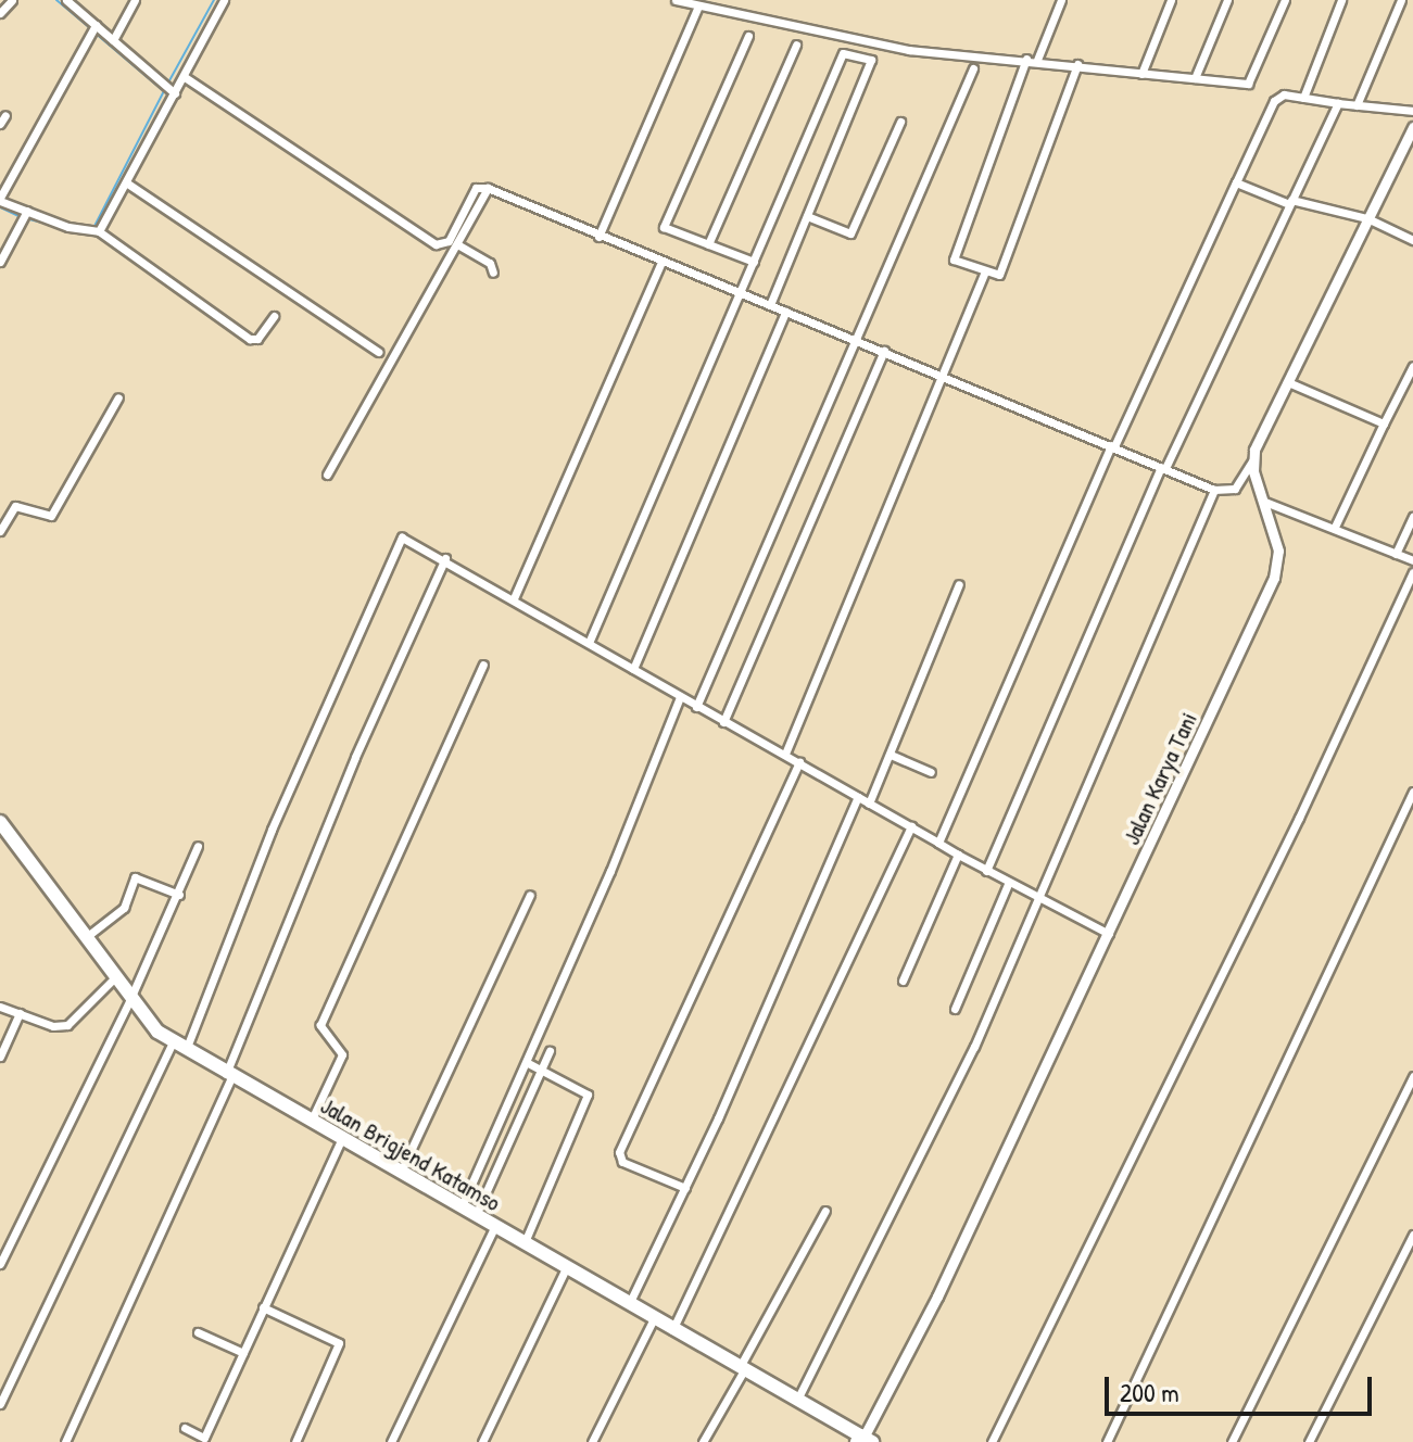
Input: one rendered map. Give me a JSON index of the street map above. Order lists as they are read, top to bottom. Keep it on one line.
{"streets":{"highway":["Jalan Brigjend Katamso"],"street":["Jalan Karya Tani"]},"crossings":[["Jalan Karya Tani","Jalan Brigjend Katamso"]],"scale_bar":"200 m"}
